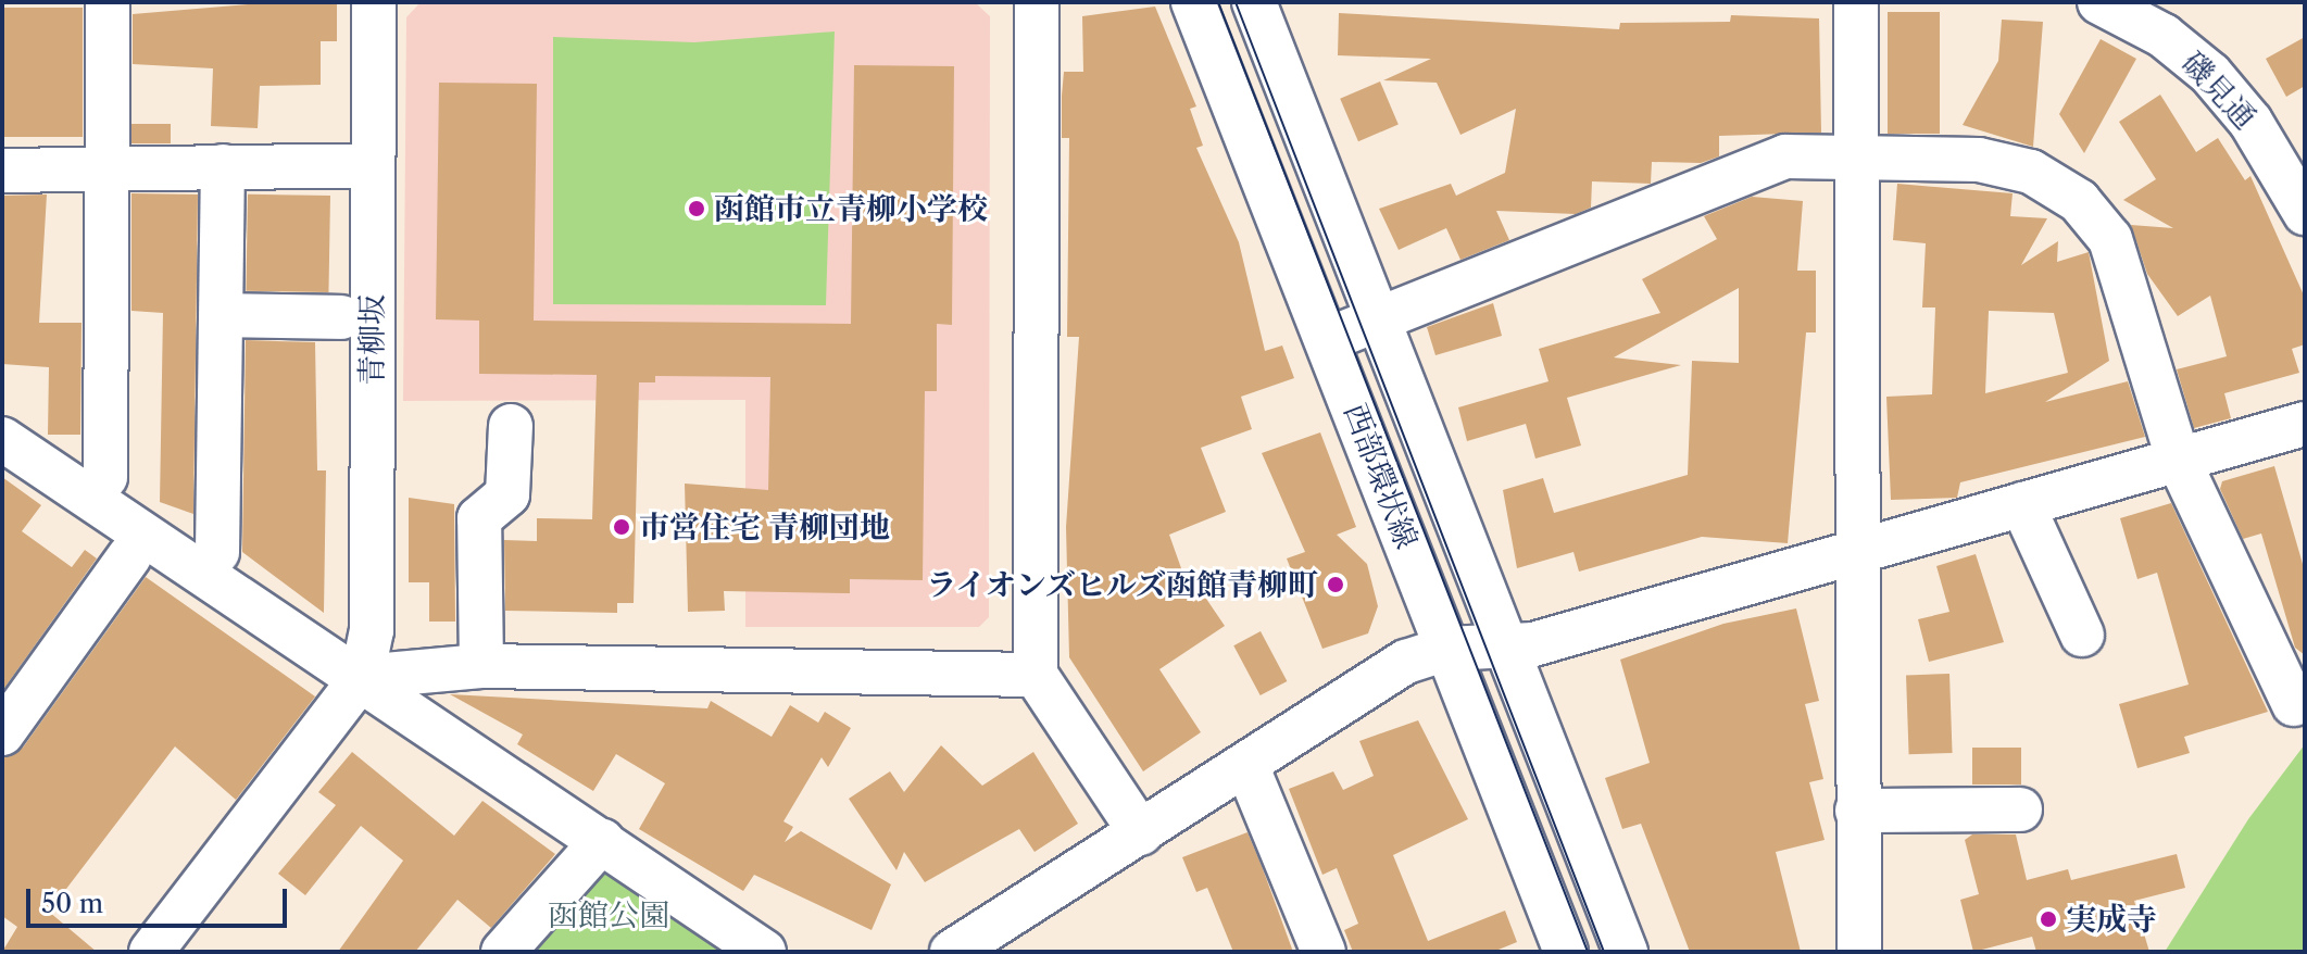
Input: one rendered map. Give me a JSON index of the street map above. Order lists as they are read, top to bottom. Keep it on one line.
{"streets":{"street":["磯見通","青柳坂","西部環状線"]},"parks":["函館公園"],"places":["函館市立青柳小学校","市営住宅 青柳団地","ライオンズヒルズ函館青柳町","実成寺"],"scale_bar":"50 m"}
